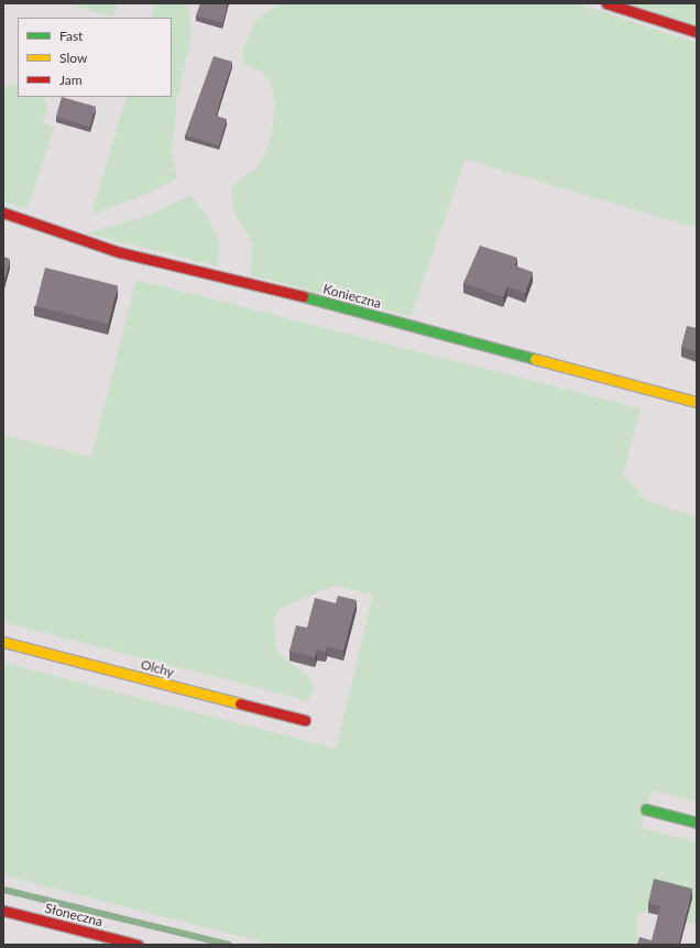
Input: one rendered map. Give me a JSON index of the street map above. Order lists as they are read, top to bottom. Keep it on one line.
{"streets":{"street":["Konieczna","Olchy","Słoneczna"]},"legend":["Fast","Slow","Jam"]}
